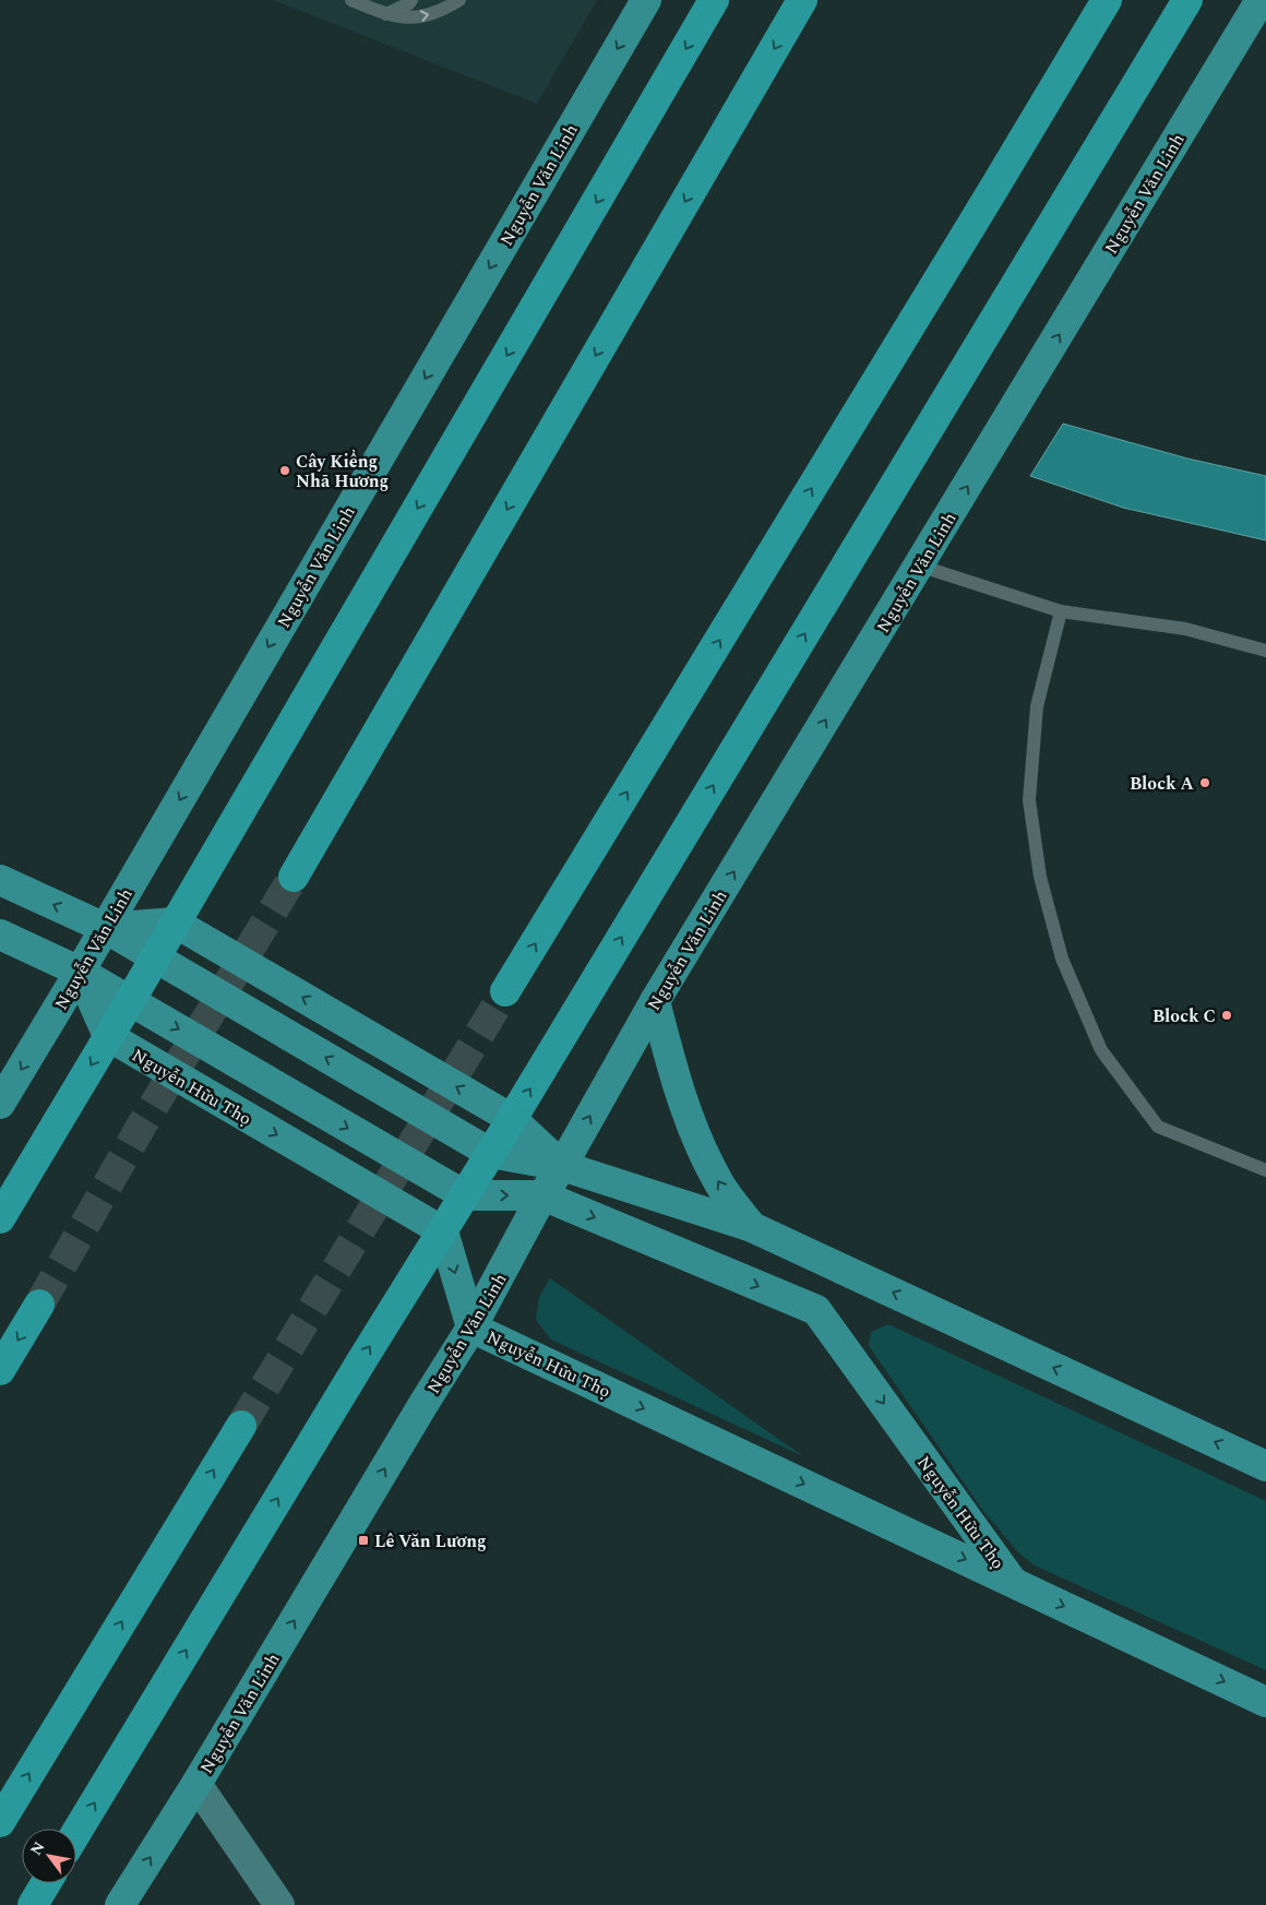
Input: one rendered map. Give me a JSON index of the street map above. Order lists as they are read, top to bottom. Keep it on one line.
{"streets":{"main road":["Nguyễn Văn Linh","Nguyễn Hữu Thọ"]},"crossings":[["Nguyễn Văn Linh","Nguyễn Hữu Thọ"]],"places":{"other":["Cây Kiểng Nhã Hương","Block A","Block C"],"transit":["Lê Văn Lương"]},"north":"top left"}
